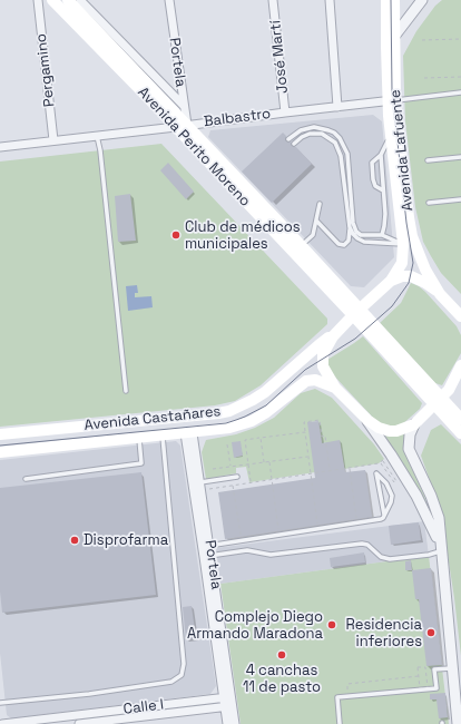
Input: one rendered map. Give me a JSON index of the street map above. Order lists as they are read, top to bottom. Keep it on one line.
{"streets":{"main road":["Avenida Perito Moreno","Avenida Lafuente","Avenida Castañares"],"street":["José Martí","Portela","Pergamino","Balbastro","Calle I"]},"crossings":[["José Martí","Balbastro"],["Portela","Balbastro"],["Portela","Avenida Perito Moreno"],["Portela","Avenida Castañares"],["Portela","Calle I"],["Pergamino","Balbastro"],["Balbastro","Avenida Perito Moreno"],["Balbastro","Avenida Lafuente"],["Avenida Perito Moreno","Avenida Lafuente"],["Avenida Lafuente","Avenida Castañares"]],"places":["Club de médicos municipales","Disprofarma","Complejo Diego Armando Maradona","Residencia inferiores","4 canchas 11 de pasto"]}
